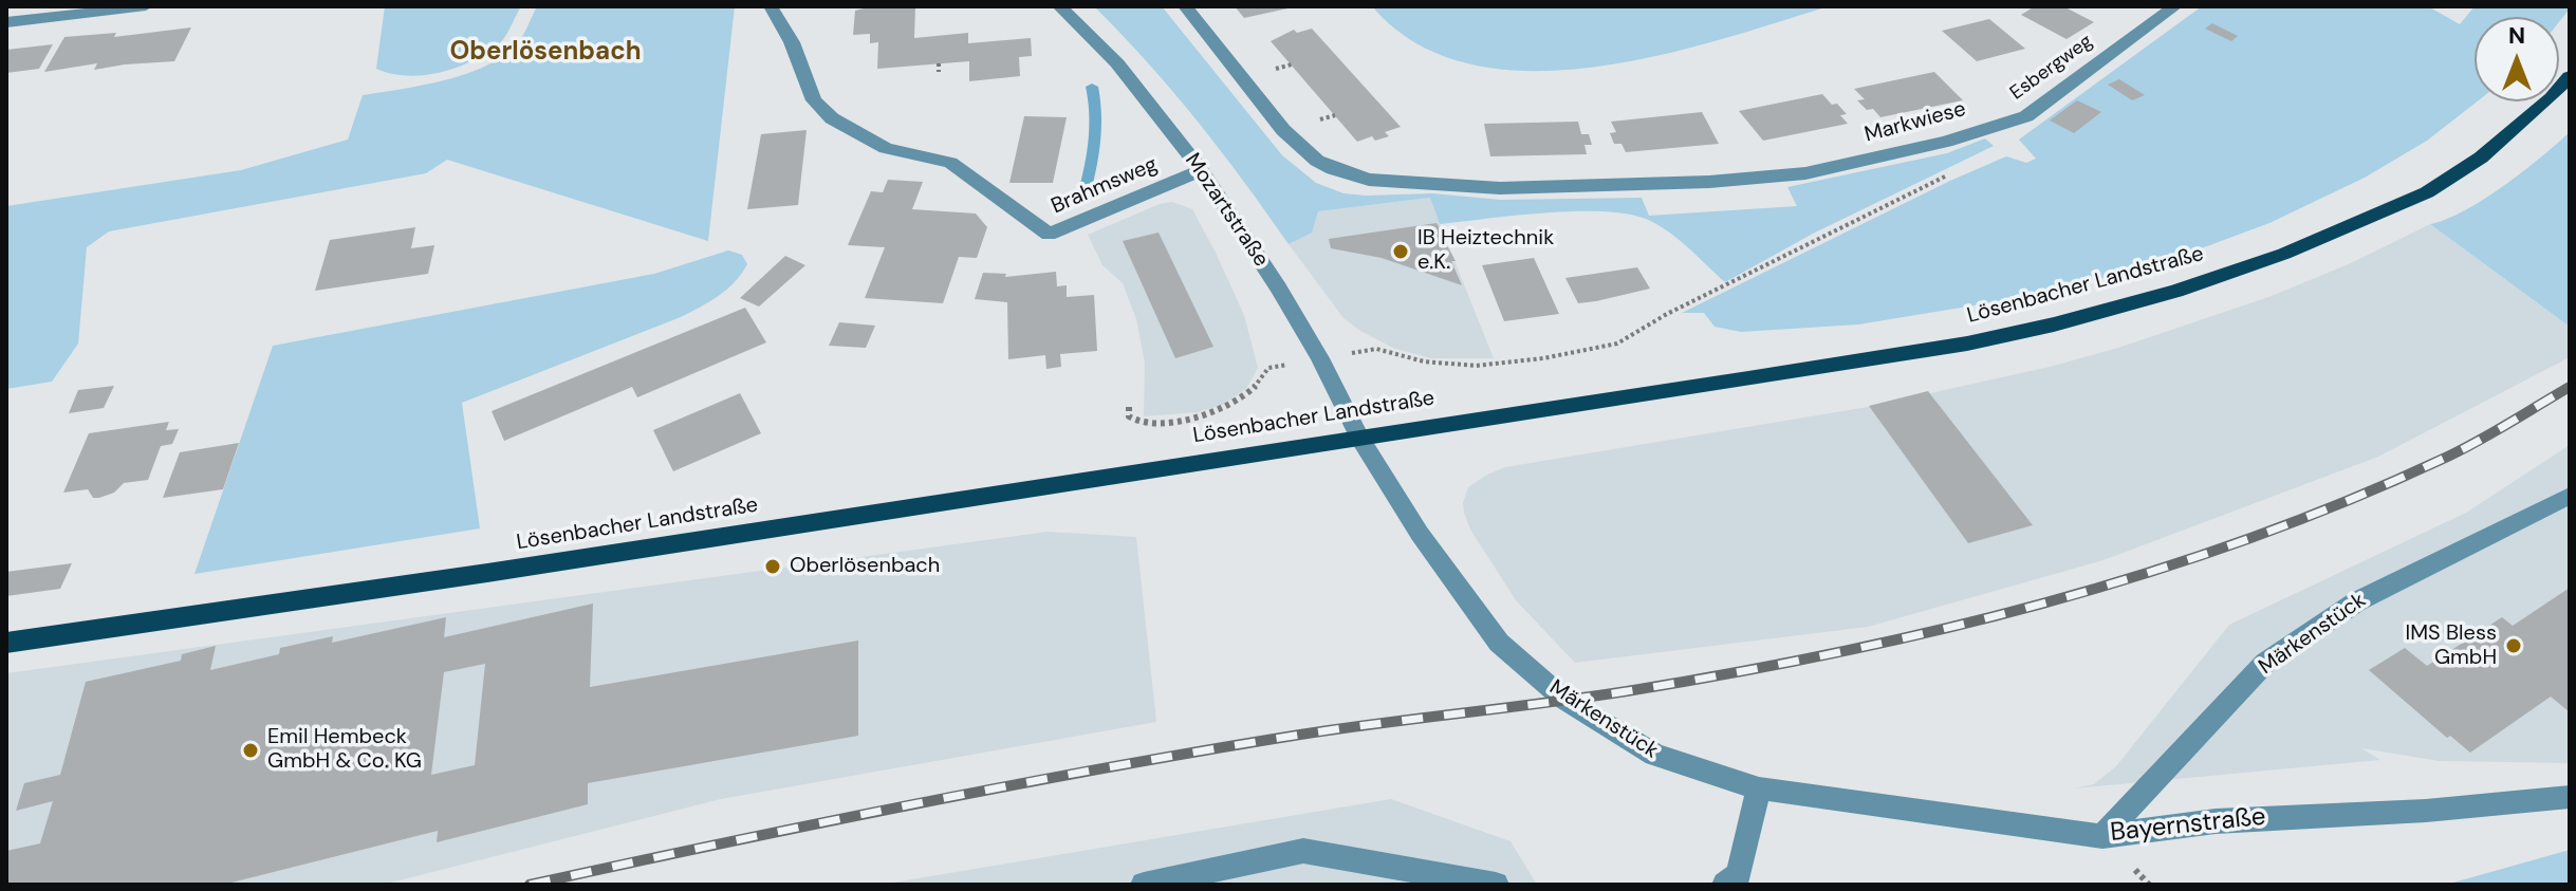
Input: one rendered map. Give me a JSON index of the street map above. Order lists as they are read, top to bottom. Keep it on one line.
{"streets":{"main road":["Lösenbacher Landstraße"],"street":["Esbergweg","Markwiese","Brahmsweg","Mozartstraße","Märkenstück","Bayernstraße"]},"crossings":[["Esbergweg","Markwiese"],["Brahmsweg","Mozartstraße"],["Mozartstraße","Lösenbacher Landstraße"],["Mozartstraße","Märkenstück"],["Lösenbacher Landstraße","Märkenstück"],["Märkenstück","Bayernstraße"]],"districts":["Oberlösenbach"],"places":["IB Heiztechnik e.K.","Oberlösenbach","IMS Bless GmbH","Emil Hembeck GmbH & Co. KG"],"north":"top"}
